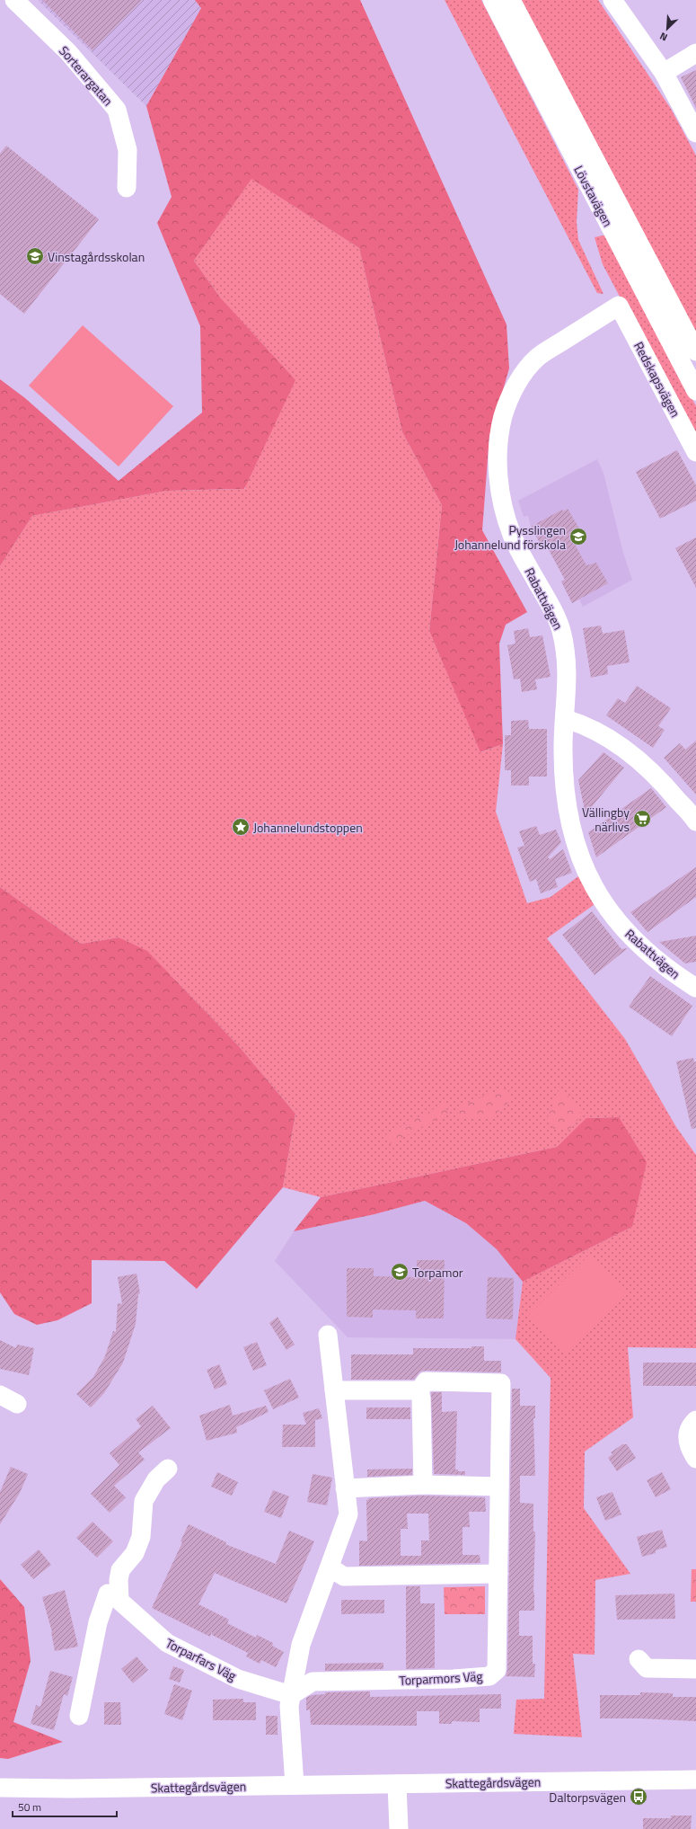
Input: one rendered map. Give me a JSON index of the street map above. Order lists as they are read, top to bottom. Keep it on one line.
{"streets":{"street":["Sorterargatan","Lövstavägen","Redskapsvägen","Rabattvägen","Torparfars Väg","Torparmors Väg","Skattegårdsvägen"]},"crossings":[["Redskapsvägen","Rabattvägen"],["Torparfars Väg","Torparmors Väg"]],"places":{"school or university":["Vinstagårdsskolan","Pysslingen Johannelund förskola","Torpamor"],"supermarket":["Vällingby närlivs"],"place":["Johannelundstoppen"],"bus stop":["Daltorpsvägen"]},"scale_bar":"50 m","north":"bottom left"}
